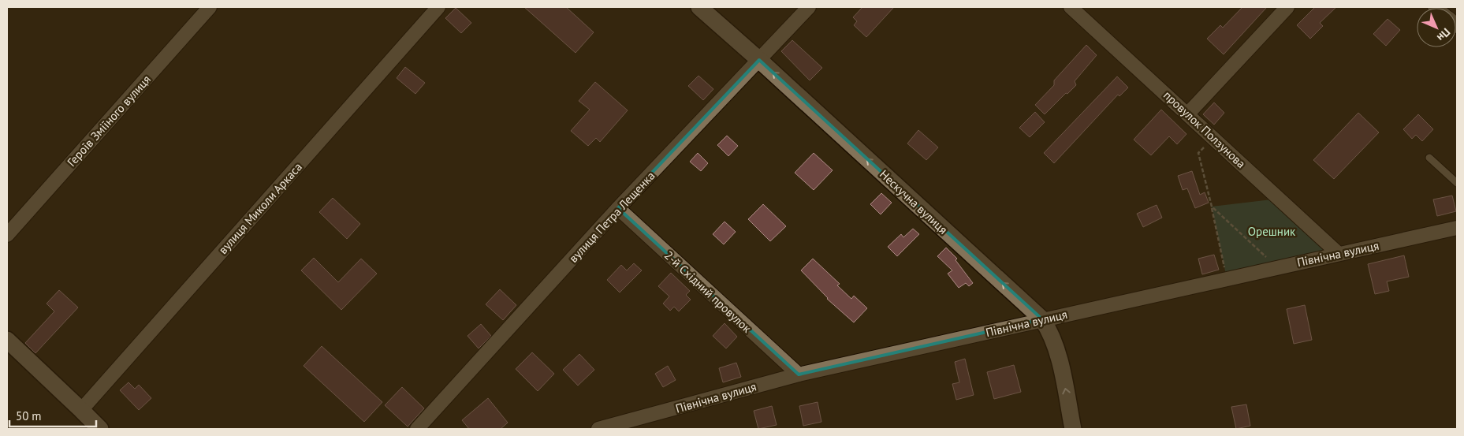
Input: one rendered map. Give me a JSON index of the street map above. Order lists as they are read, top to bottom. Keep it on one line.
{"streets":{"street":["Героїв Зміїного вулиця","провулок Ползунова","Нескучна вулиця","вулиця Миколи Аркаса","вулиця Петра Лещенка","Північна вулиця","2-й Східний провулок"]},"crossings":[["провулок Ползунова","Північна вулиця"],["Нескучна вулиця","вулиця Петра Лещенка"],["Нескучна вулиця","Північна вулиця"],["вулиця Петра Лещенка","2-й Східний провулок"],["Північна вулиця","2-й Східний провулок"]],"one_way":["Нескучна вулиця"],"parks":["Орешник"],"scale_bar":"50 m","north":"bottom right"}
